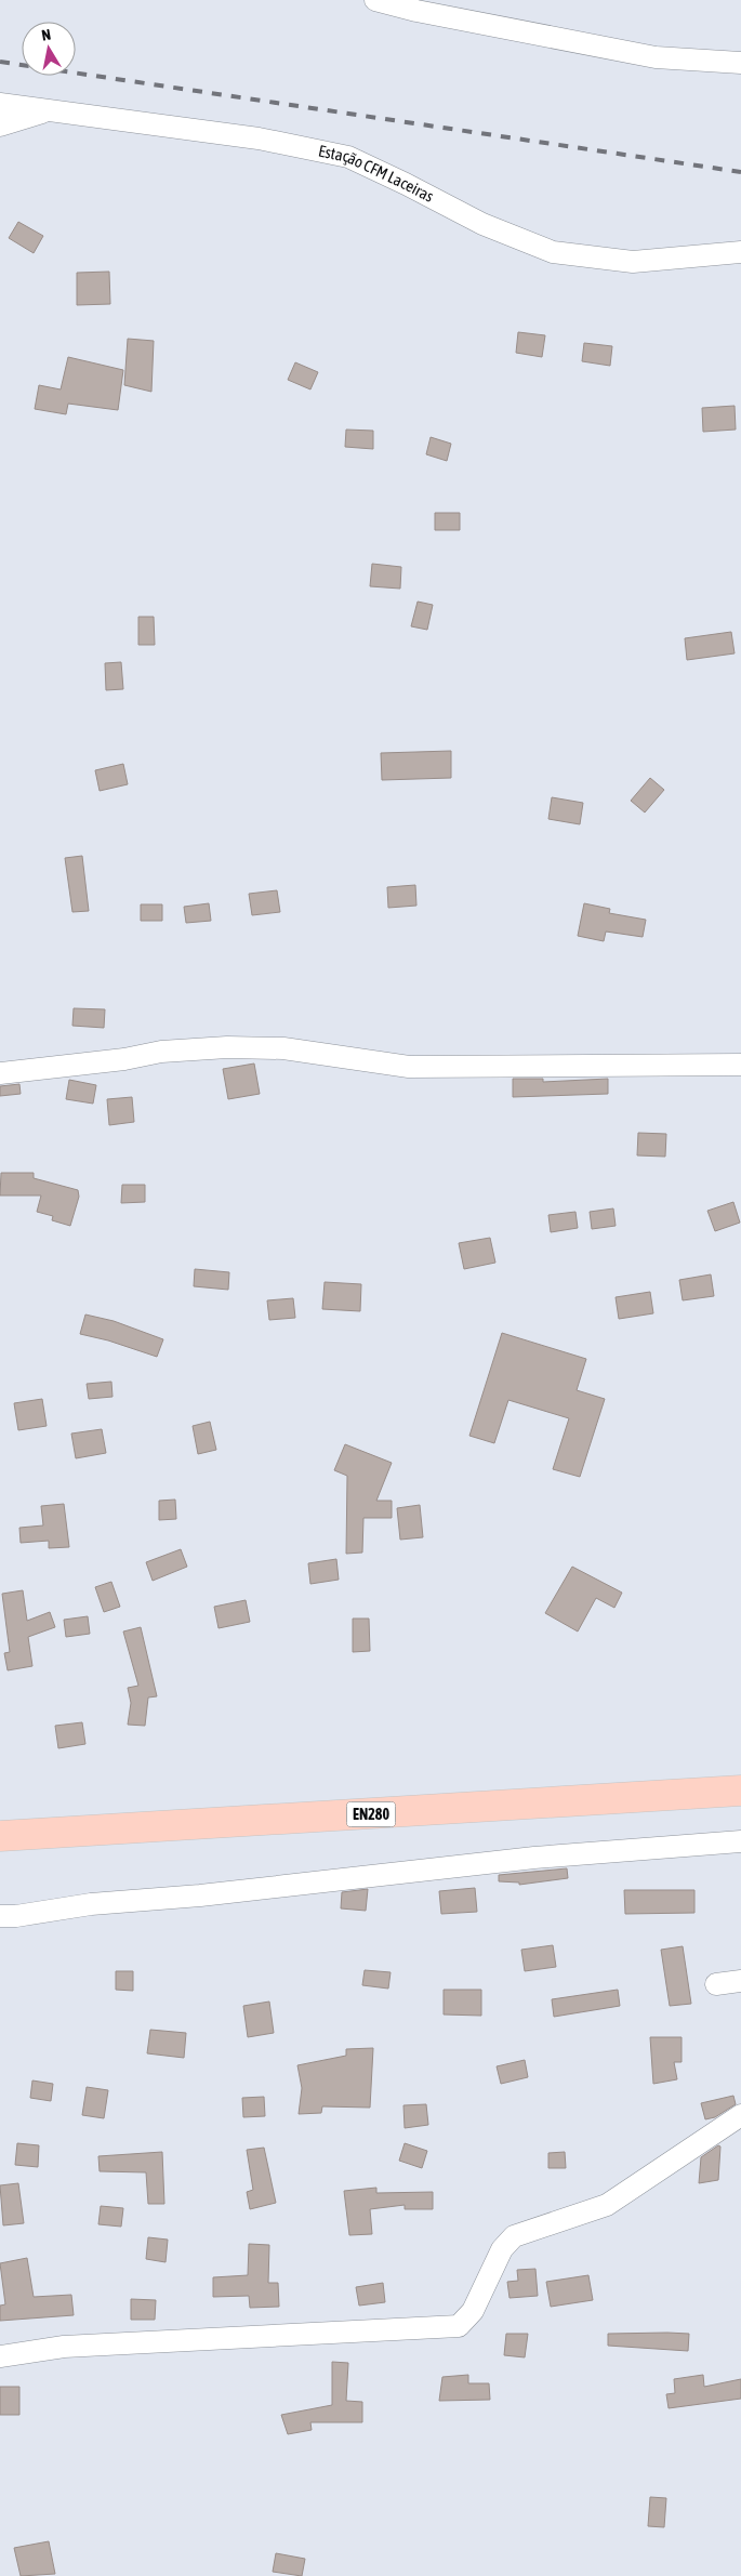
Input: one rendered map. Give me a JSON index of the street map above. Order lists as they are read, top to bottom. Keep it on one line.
{"streets":{"main road":["EN280"],"street":["Estação CFM Laceiras"]},"north":"top"}
